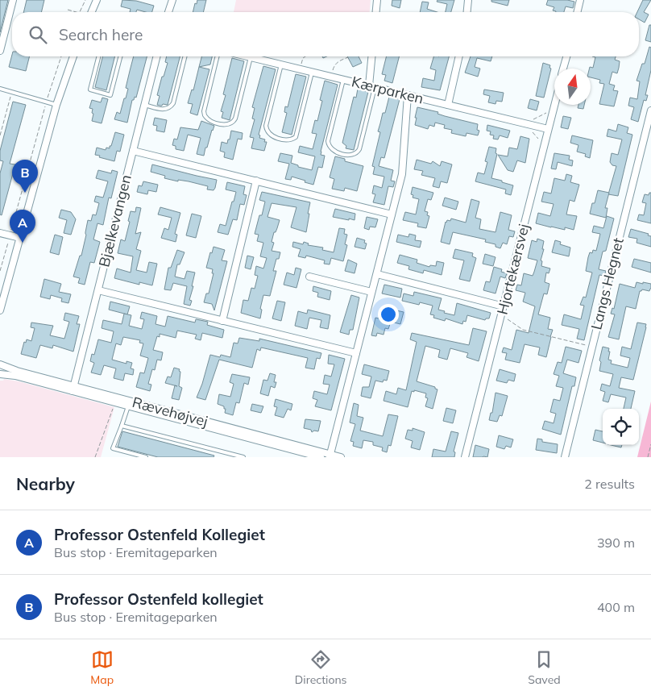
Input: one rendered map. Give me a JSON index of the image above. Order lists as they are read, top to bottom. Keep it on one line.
{"streets":{"street":["Kærparken","Bjælkevangen","Hjortekærsvej","Langs Hegnet","Rævehøjvej"]},"crossings":[["Kærparken","Hjortekærsvej"],["Bjælkevangen","Rævehøjvej"]],"north":"top","page":{"search":"Search here","pins":["B","A"],"heading":["Nearby","2 results"],"list":[{"mark":"A","name":"Professor Ostenfeld Kollegiet","note":"Bus stop · Eremitageparken","value":"390 m"},{"mark":"B","name":"Professor Ostenfeld kollegiet","note":"Bus stop · Eremitageparken","value":"400 m"}],"nav":["Map","Directions","Saved"]}}
